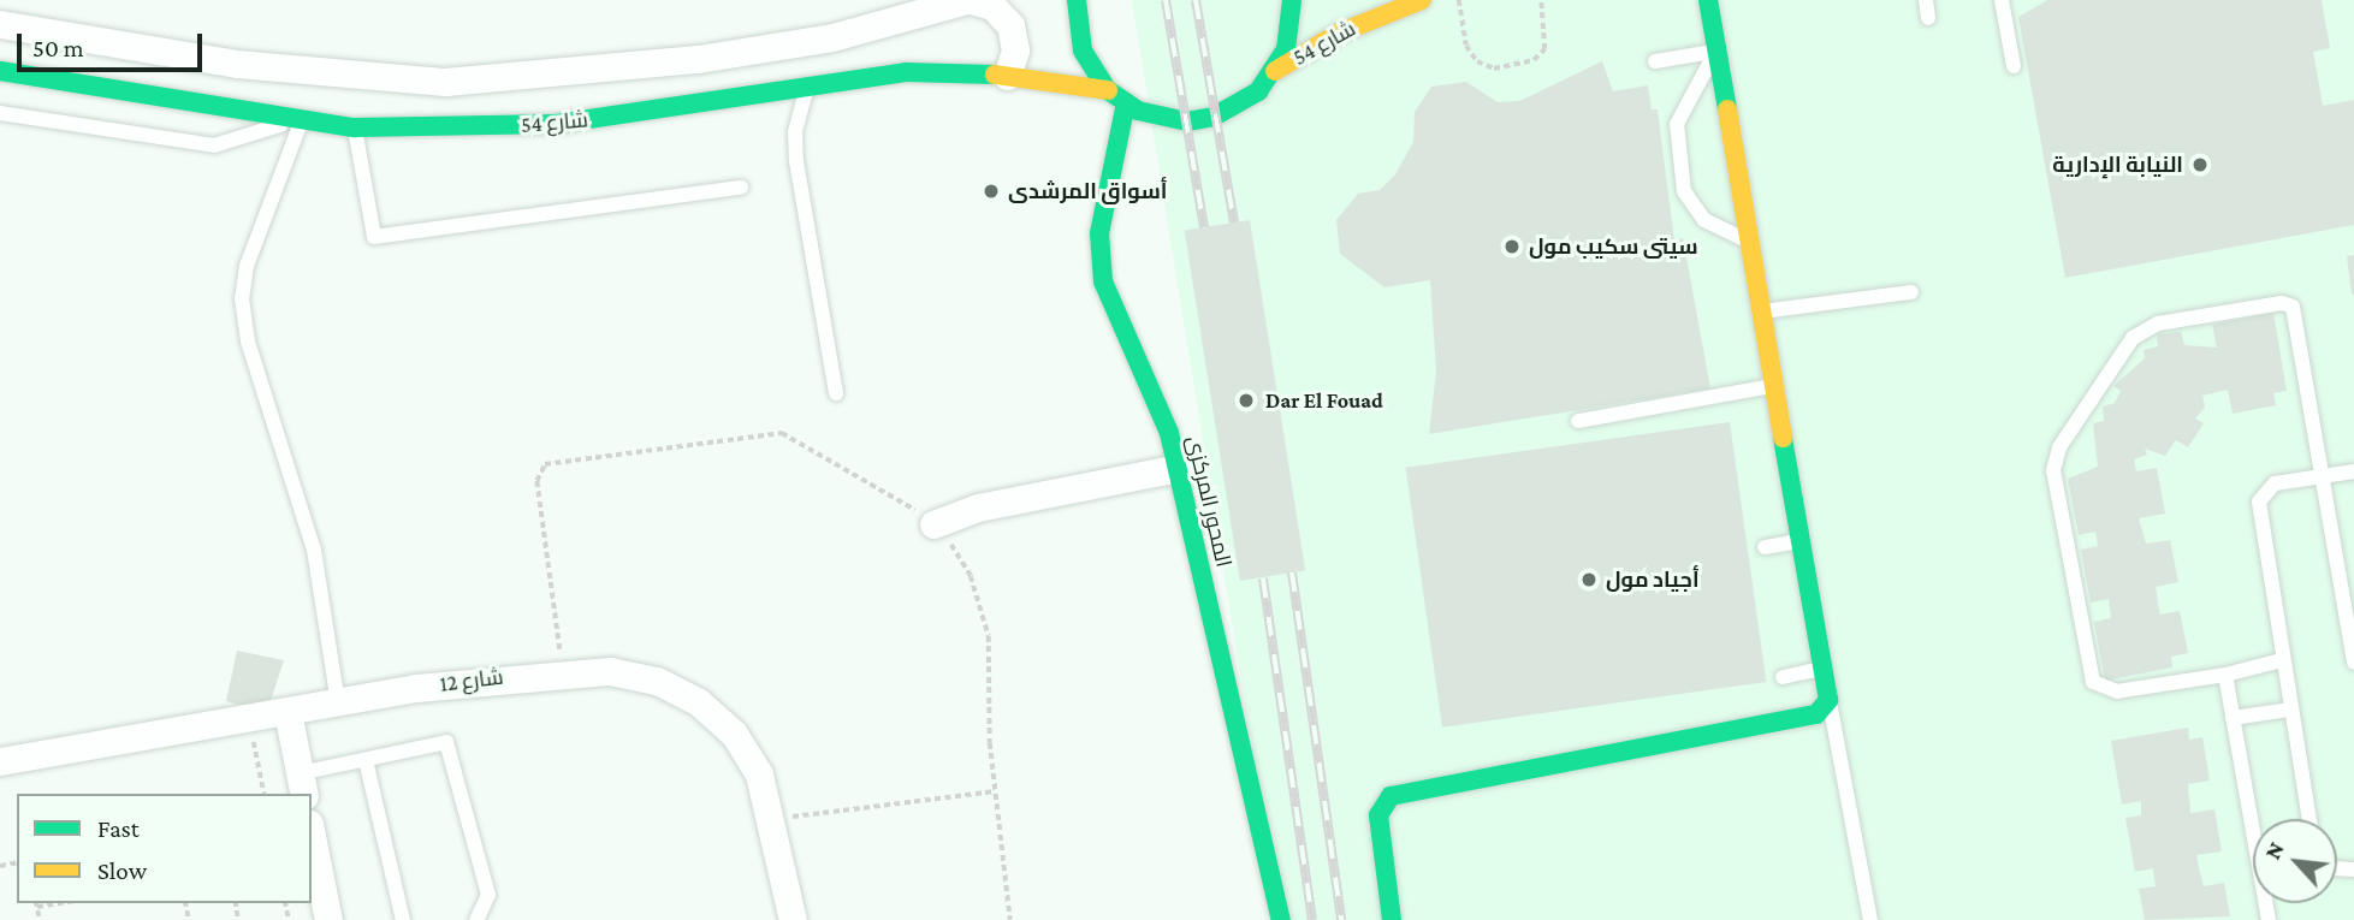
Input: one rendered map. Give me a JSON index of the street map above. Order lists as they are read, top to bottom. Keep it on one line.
{"streets":{"street":["شارع 54","المحور المركزى","شارع 12"]},"places":["النيابة الإدارية","أسواق المرشدى","سيتى سكيب مول","Dar El Fouad","أجياد مول"],"legend":["Fast","Slow"],"scale_bar":"50 m","north":"top left"}
